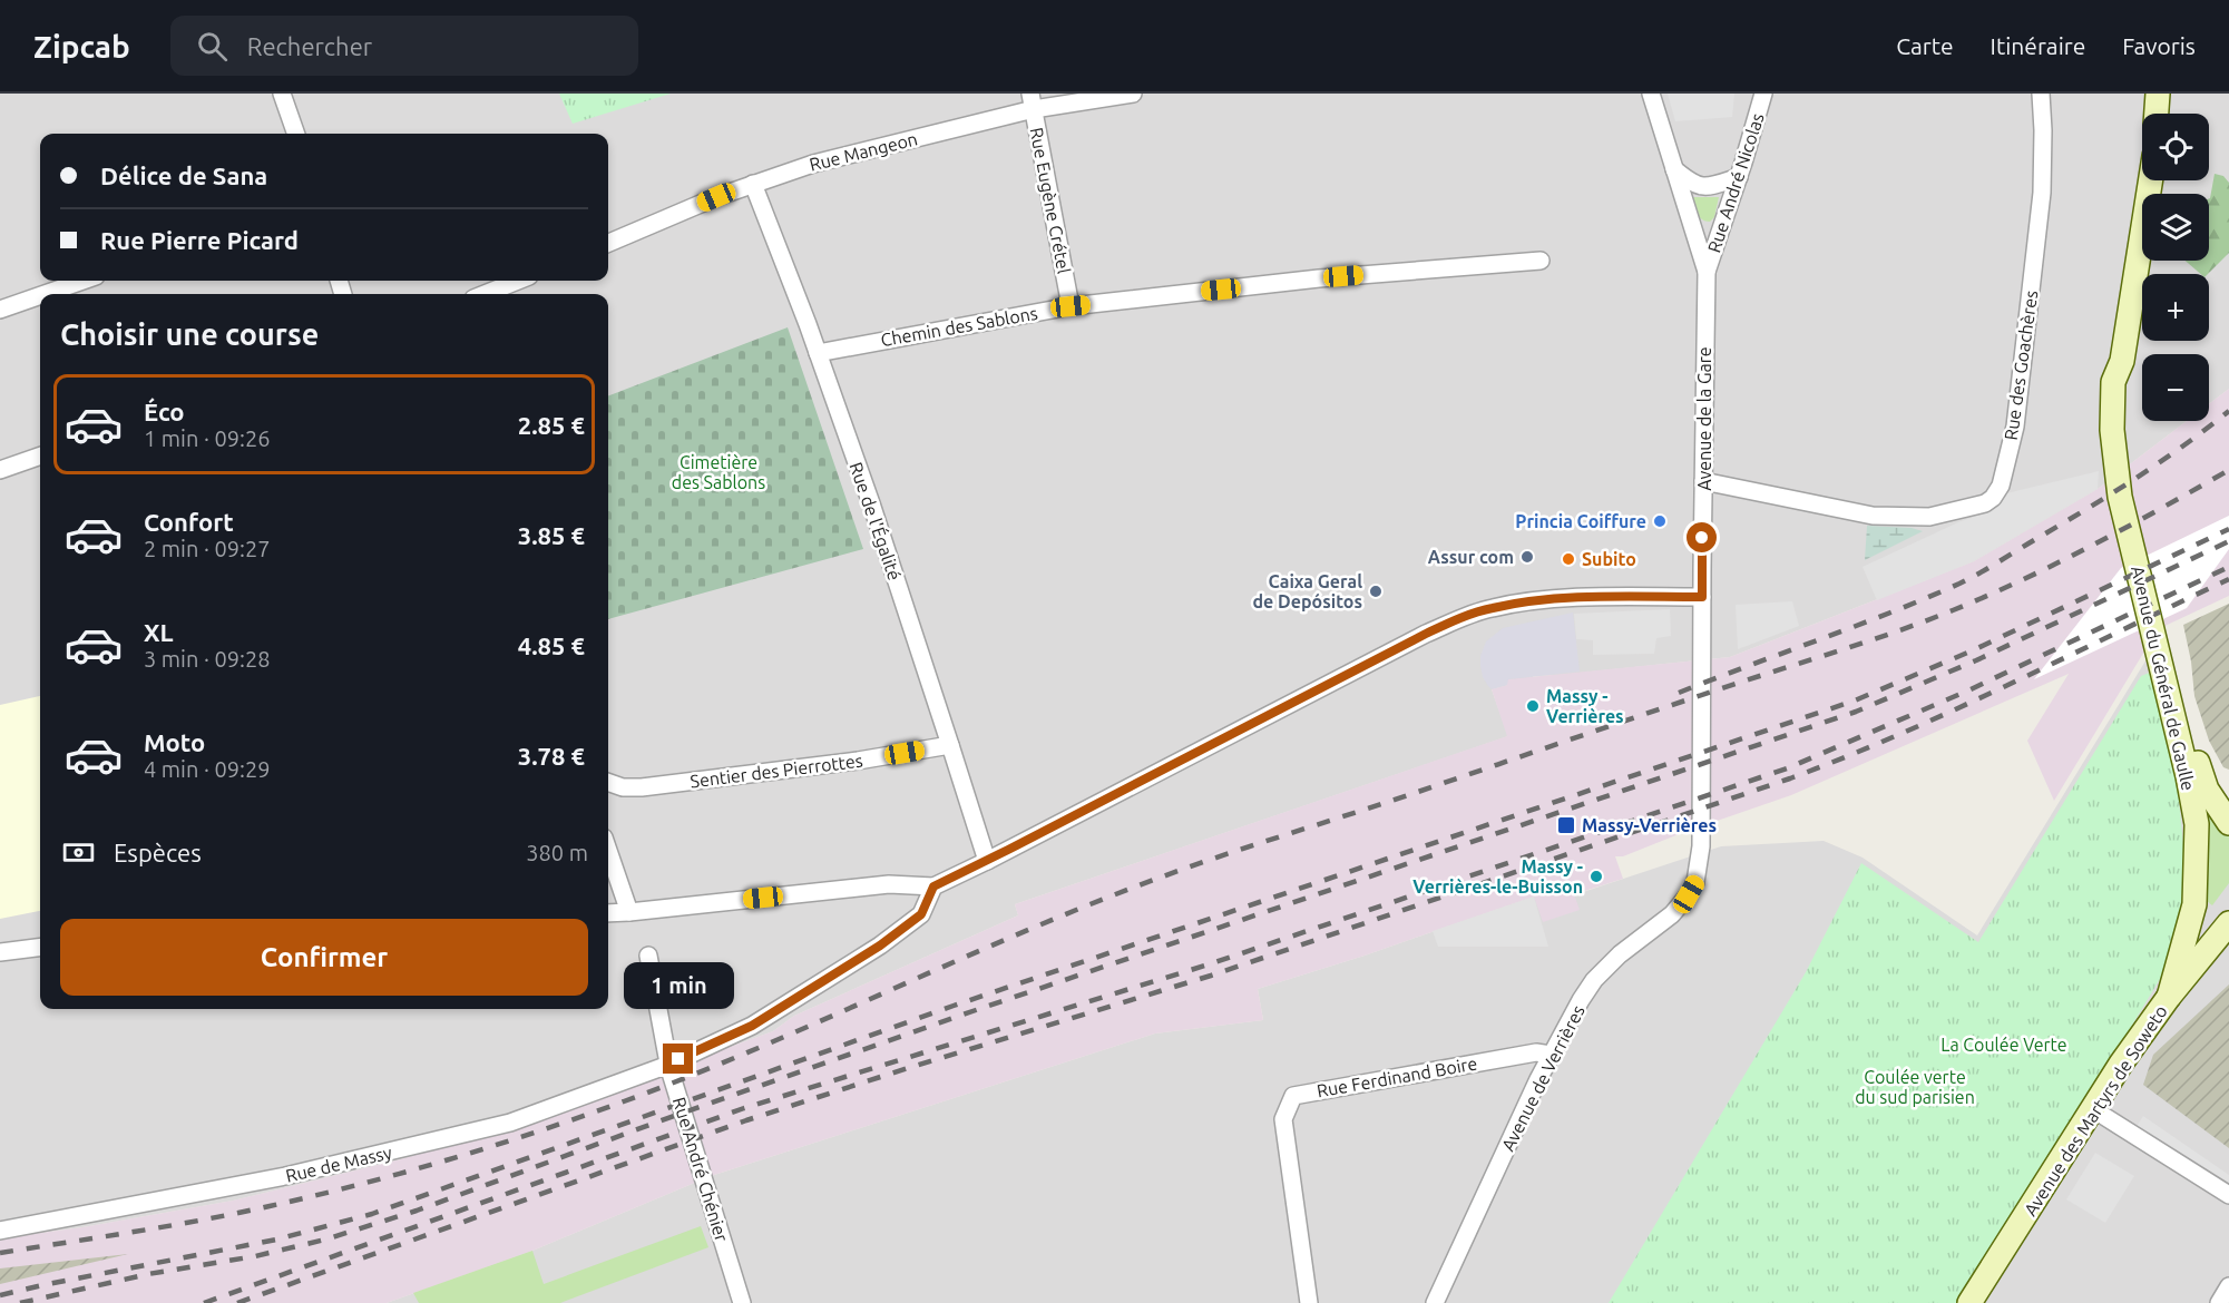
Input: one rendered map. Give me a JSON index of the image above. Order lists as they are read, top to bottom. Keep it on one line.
{"streets":{"main road":["Avenue du Général de Gaulle","Avenue des Martyrs de Soweto"],"street":["Rue Mangeon","Rue André Nicolas","Rue Eugène Crétel","Chemin des Sablons","Rue des Goachères","Avenue de la Gare","Rue de l'Égalité","Sentier des Pierrottes","Rue Ferdinand Boire","Avenue de Verrières","Rue de Massy","Rue André Chénier"]},"crossings":[["Rue Mangeon","Rue Eugène Crétel"],["Rue Mangeon","Rue de l'Égalité"],["Rue André Nicolas","Avenue de la Gare"],["Rue Eugène Crétel","Chemin des Sablons"],["Chemin des Sablons","Rue de l'Égalité"],["Rue des Goachères","Avenue de la Gare"],["Avenue de la Gare","Avenue de Verrières"],["Rue de l'Égalité","Sentier des Pierrottes"],["Avenue du Général de Gaulle","Avenue des Martyrs de Soweto"],["Rue Ferdinand Boire","Avenue de Verrières"],["Rue de Massy","Rue André Chénier"]],"parks":["Cimetière des Sablons","La Coulée Verte","Coulée verte du sud parisien"],"places":{"other":["Princia Coiffure","Assur com","Subito","Caixa Geral de Depósitos","Massy - Verrières","Massy - Verrières-le-Buisson"],"transit":["Massy-Verrières"]},"page":{"header":"Zipcab","search":"Rechercher","nav":["Carte","Itinéraire","Favoris"],"map_buttons":["+","−"],"banner":["Délice de Sana","Rue Pierre Picard"],"heading":"Choisir une course","list":[{"name":"Éco","note":"1 min · 09:26","value":"2.85 €"},{"name":"Confort","note":"2 min · 09:27","value":"3.85 €"},{"name":"XL","note":"3 min · 09:28","value":"4.85 €"},{"name":"Moto","note":"4 min · 09:29","value":"3.78 €"}],"pay":["Espèces","380 m"],"buttons":"Confirmer","bubble":"1 min"}}
